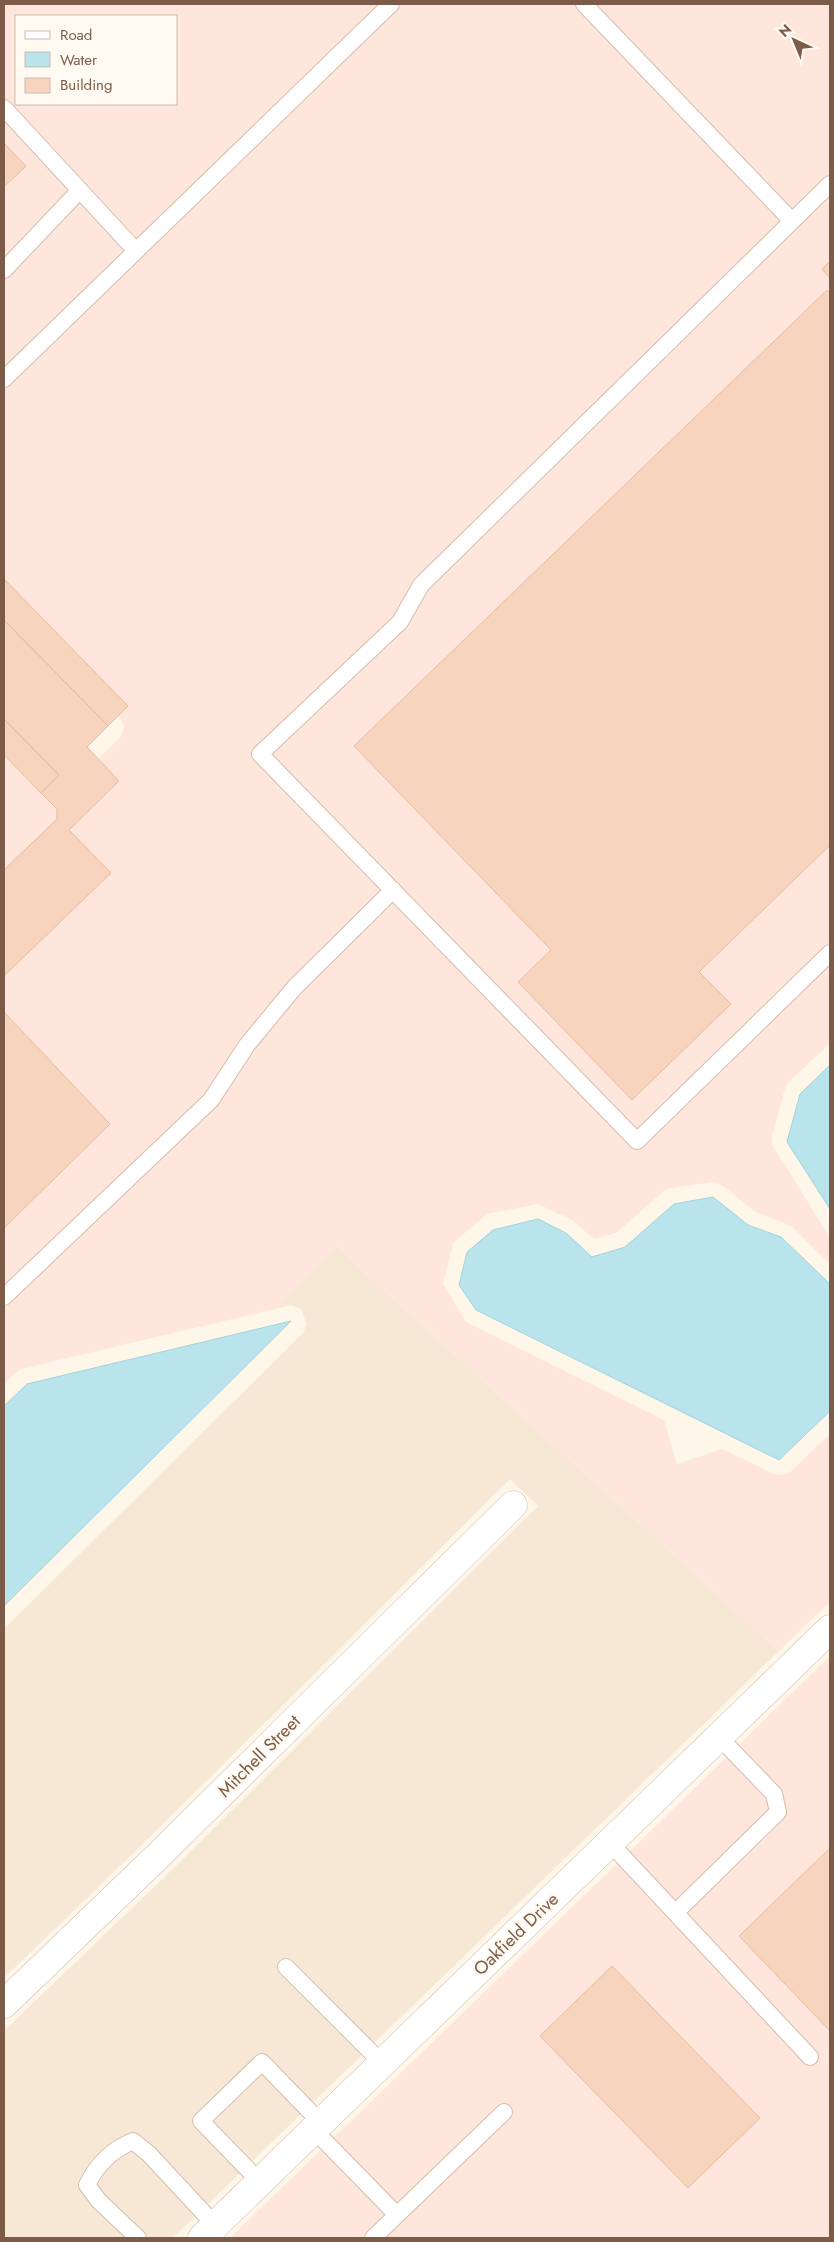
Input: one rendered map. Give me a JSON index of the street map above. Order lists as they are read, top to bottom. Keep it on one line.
{"streets":{"street":["Mitchell Street","Oakfield Drive"]},"legend":["Road","Water","Building"],"north":"top left"}
